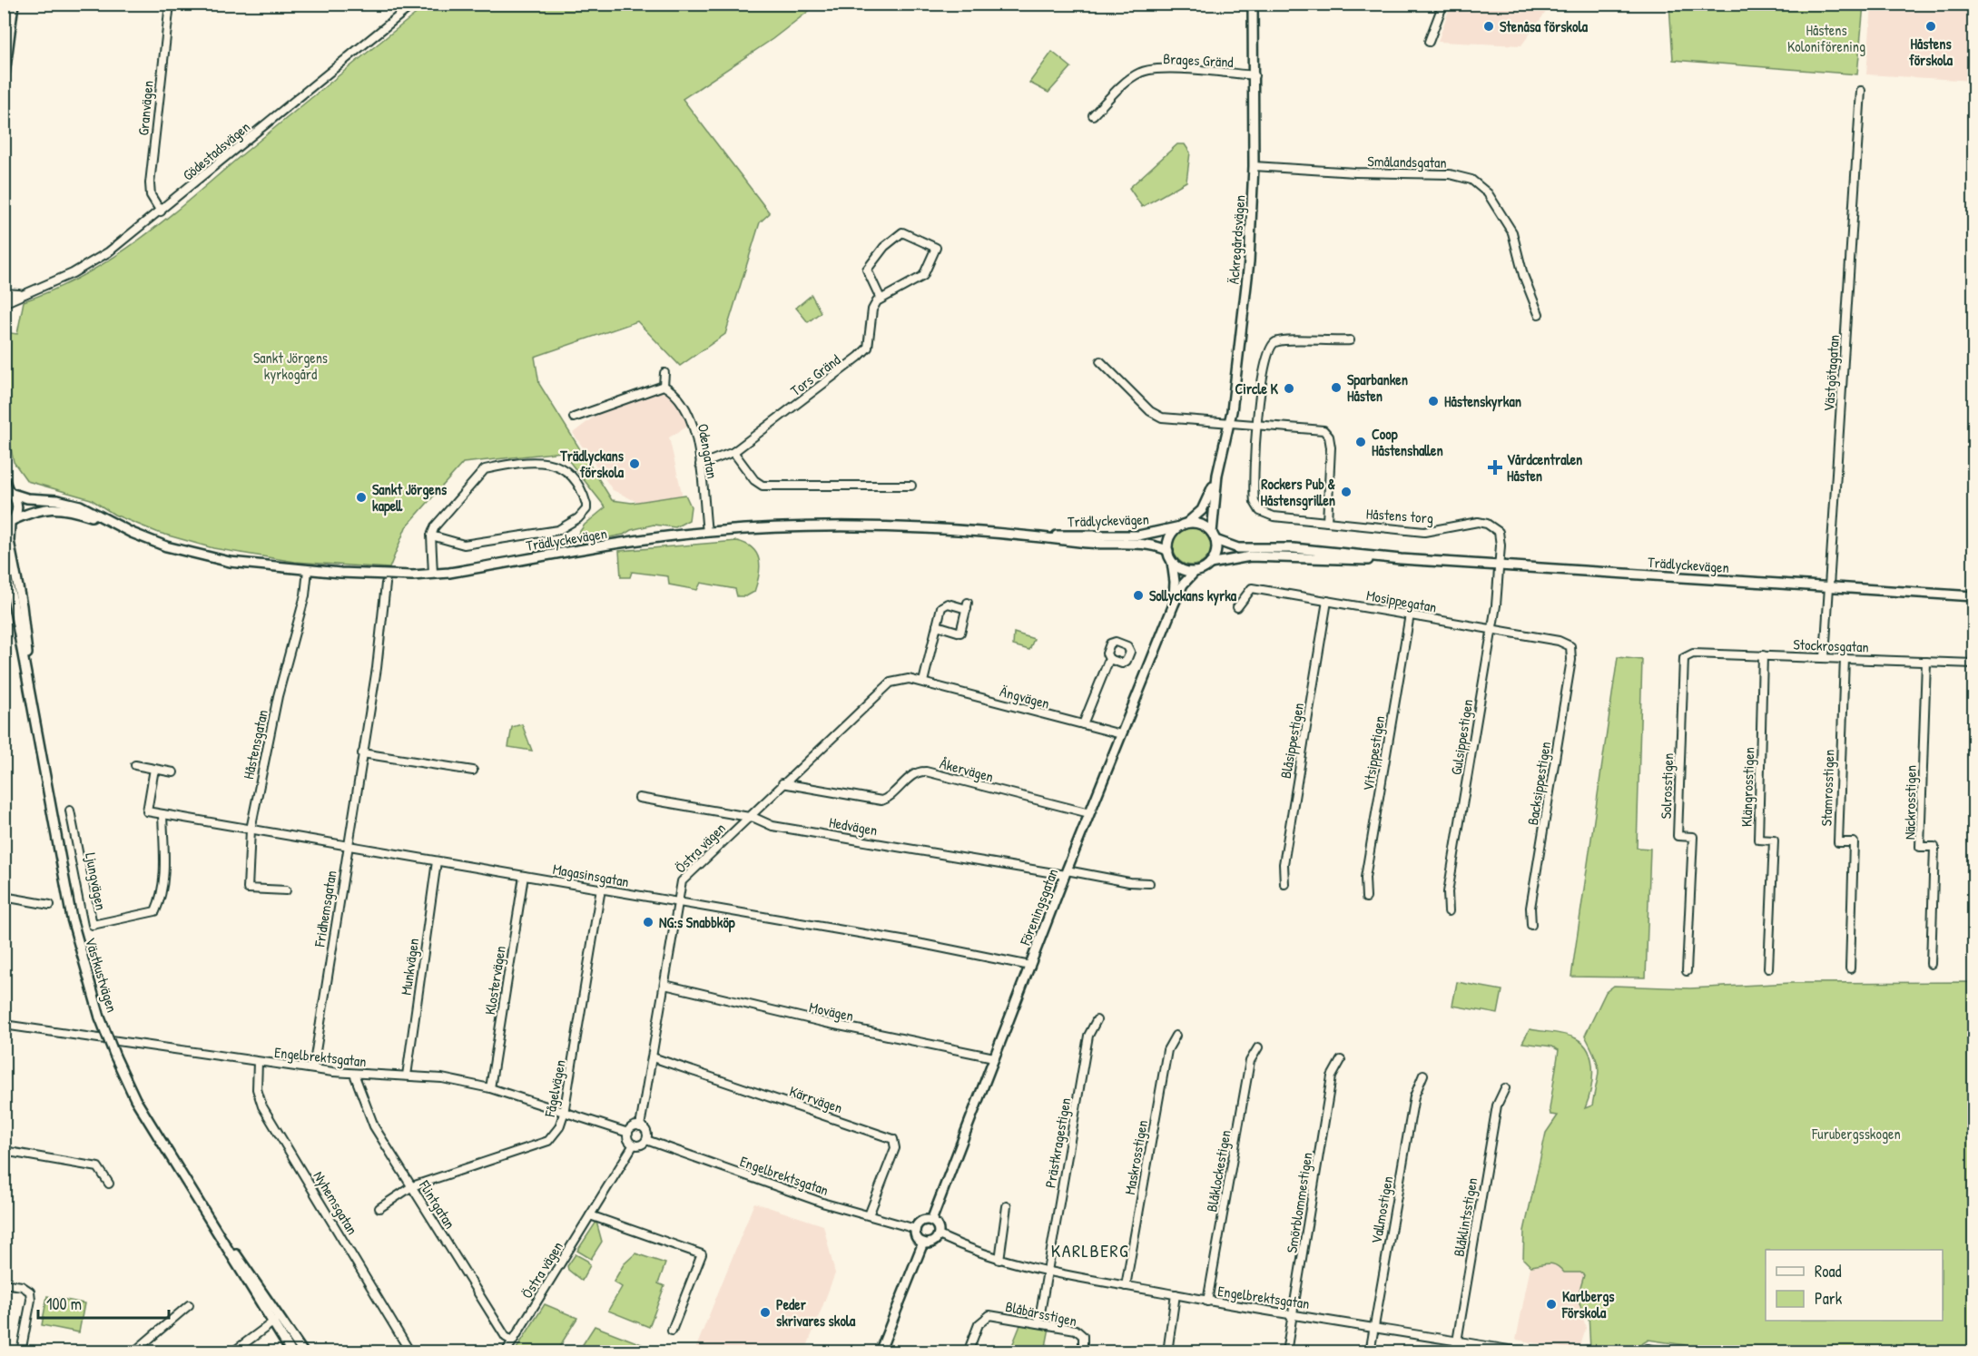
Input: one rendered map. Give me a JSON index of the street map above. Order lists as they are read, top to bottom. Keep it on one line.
{"streets":{"street":["Brages Gränd","Granvägen","Gödestadsvägen","Smålandsgatan","Äckregårdsvägen","Västgötagatan","Tors Gränd","Odengatan","Håstens torg","Trädlyckevägen","Mosippegatan","Stockrosgatan","Ängvägen","Gulsippestigen","Blåsippestigen","Håstensgatan","Vitsippestigen","Åkervägen","Backsippestigen","Solrosstigen","Klängrosstigen","Stamrosstigen","Näckrosstigen","Hedvägen","Östra vägen","Magasinsgatan","Ljungvägen","Föreningsgatan","Fridhemsgatan","Munkvägen","Västkustvägen","Klostervägen","Movägen","Engelbrektsgatan","Fågelvägen","Kärrvägen","Prästkragestigen","Maskrosstigen","Blåklockestigen","Nyhemsgatan","Smörblommestigen","Flintgatan","Vallmostigen","Blåklintsstigen","Blåbärsstigen"]},"crossings":[["Brages Gränd","Äckregårdsvägen"],["Granvägen","Gödestadsvägen"],["Smålandsgatan","Äckregårdsvägen"],["Äckregårdsvägen","Trädlyckevägen"],["Äckregårdsvägen","Föreningsgatan"],["Västgötagatan","Trädlyckevägen"],["Västgötagatan","Stockrosgatan"],["Tors Gränd","Odengatan"],["Odengatan","Trädlyckevägen"],["Håstens torg","Trädlyckevägen"],["Håstens torg","Gulsippestigen"],["Trädlyckevägen","Gulsippestigen"],["Trädlyckevägen","Håstensgatan"],["Trädlyckevägen","Föreningsgatan"],["Trädlyckevägen","Västkustvägen"],["Mosippegatan","Gulsippestigen"],["Mosippegatan","Blåsippestigen"],["Mosippegatan","Vitsippestigen"],["Mosippegatan","Backsippestigen"],["Stockrosgatan","Solrosstigen"],["Stockrosgatan","Klängrosstigen"],["Stockrosgatan","Stamrosstigen"],["Stockrosgatan","Näckrosstigen"],["Ängvägen","Östra vägen"],["Ängvägen","Föreningsgatan"],["Håstensgatan","Magasinsgatan"],["Åkervägen","Östra vägen"],["Åkervägen","Föreningsgatan"],["Hedvägen","Östra vägen"],["Hedvägen","Föreningsgatan"],["Östra vägen","Magasinsgatan"],["Östra vägen","Movägen"],["Östra vägen","Engelbrektsgatan"],["Östra vägen","Kärrvägen"],["Östra vägen","Flintgatan"],["Magasinsgatan","Ljungvägen"],["Magasinsgatan","Föreningsgatan"],["Magasinsgatan","Fridhemsgatan"],["Magasinsgatan","Munkvägen"],["Magasinsgatan","Klostervägen"],["Magasinsgatan","Fågelvägen"],["Föreningsgatan","Movägen"],["Föreningsgatan","Engelbrektsgatan"],["Fridhemsgatan","Engelbrektsgatan"],["Munkvägen","Engelbrektsgatan"],["Klostervägen","Engelbrektsgatan"],["Engelbrektsgatan","Fågelvägen"],["Engelbrektsgatan","Kärrvägen"],["Engelbrektsgatan","Prästkragestigen"],["Engelbrektsgatan","Maskrosstigen"],["Engelbrektsgatan","Blåklockestigen"],["Engelbrektsgatan","Nyhemsgatan"],["Engelbrektsgatan","Smörblommestigen"],["Engelbrektsgatan","Flintgatan"],["Engelbrektsgatan","Vallmostigen"],["Engelbrektsgatan","Blåklintsstigen"],["Fågelvägen","Flintgatan"],["Prästkragestigen","Blåbärsstigen"]],"districts":["KARLBERG"],"parks":["Håstens Koloniförening","Sankt Jörgens kyrkogård","Furubergsskogen"],"places":{"other":["Stenåsa förskola","Håstens förskola","Sparbanken Håsten","Circle K","Håstenskyrkan","Coop Håstenshallen","Trädlyckans förskola","Rockers Pub & Håstensgrillen","Sankt Jörgens kapell","Sollyckans kyrka","NG:s Snabbköp","Karlbergs Förskola","Peder skrivares skola"],"health":["Vårdcentralen Håsten"]},"legend":["Road","Park"],"scale_bar":"100 m"}
